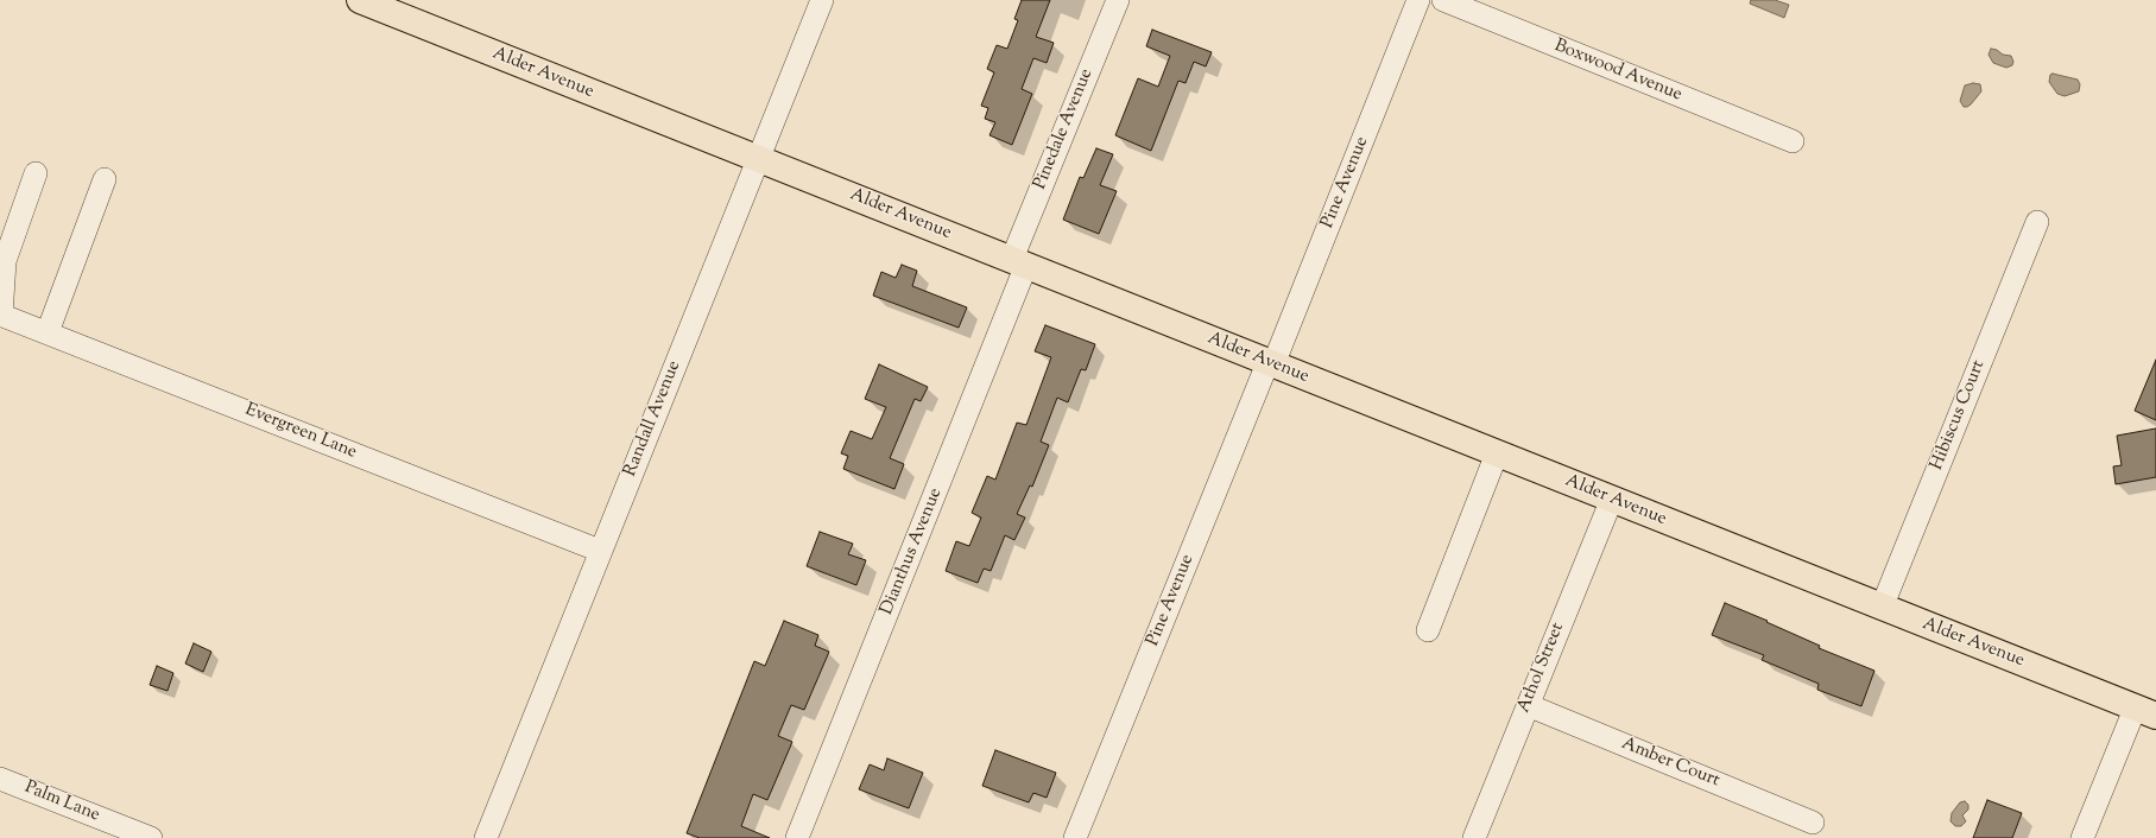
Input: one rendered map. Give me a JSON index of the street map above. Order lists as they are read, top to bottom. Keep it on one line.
{"streets":{"main road":["Alder Avenue"],"street":["Boxwood Avenue","Pinedale Avenue","Pine Avenue","Hibiscus Court","Randall Avenue","Evergreen Lane","Dianthus Avenue","Athol Street","Amber Court","Palm Lane"]},"crossings":[["Alder Avenue","Pinedale Avenue"],["Alder Avenue","Pine Avenue"],["Alder Avenue","Hibiscus Court"],["Alder Avenue","Randall Avenue"],["Alder Avenue","Dianthus Avenue"],["Alder Avenue","Athol Street"],["Pinedale Avenue","Dianthus Avenue"],["Randall Avenue","Evergreen Lane"],["Athol Street","Amber Court"]]}
